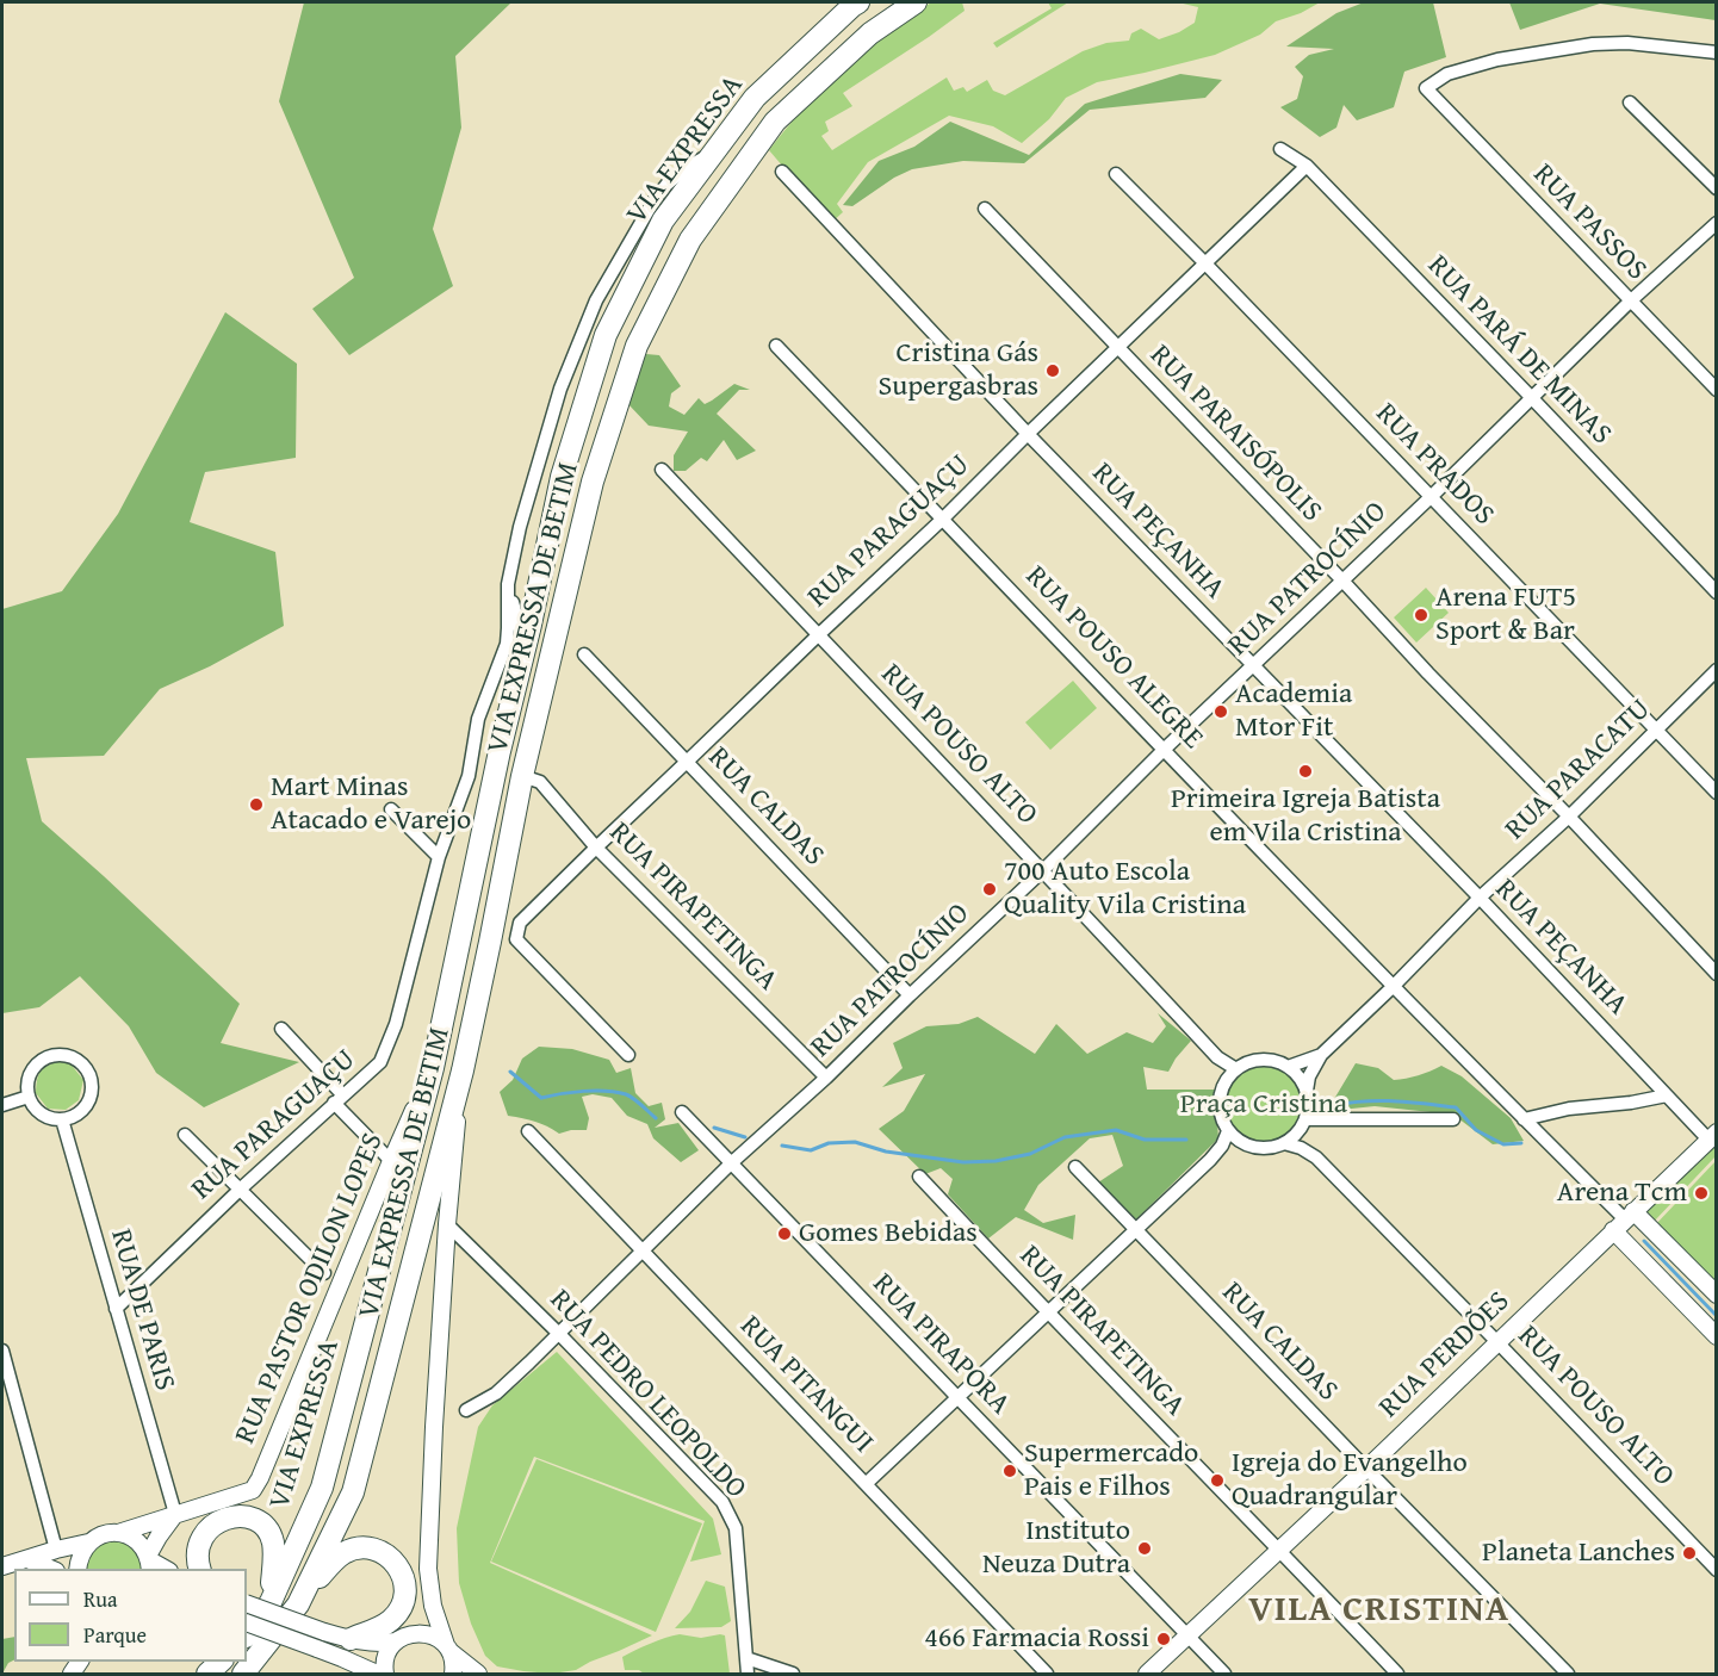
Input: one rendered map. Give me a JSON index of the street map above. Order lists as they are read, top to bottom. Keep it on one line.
{"streets":{"highway":["VIA EXPRESSA","VIA EXPRESSA DE BETIM"],"street":["RUA PASSOS","RUA PARÁ DE MINAS","RUA PARAISÓPOLIS","RUA PRADOS","RUA PARAGUAÇU","RUA PEÇANHA","RUA PATROCÍNIO","RUA POUSO ALEGRE","RUA POUSO ALTO","RUA PARACATU","RUA CALDAS","RUA PIRAPETINGA","RUA PASTOR ODILON LOPES","RUA DE PARIS","RUA PIRAPORA","RUA PERDÕES","RUA PITANGUI","RUA PEDRO LEOPOLDO"]},"crossings":[["VIA EXPRESSA","RUA PARAGUAÇU"],["VIA EXPRESSA","RUA PASTOR ODILON LOPES"],["RUA PASSOS","RUA PATROCÍNIO"],["RUA PARÁ DE MINAS","RUA PARAGUAÇU"],["RUA PARÁ DE MINAS","RUA PATROCÍNIO"],["RUA PARAISÓPOLIS","RUA PARAGUAÇU"],["RUA PARAISÓPOLIS","RUA PATROCÍNIO"],["RUA PARAISÓPOLIS","RUA PARACATU"],["RUA PRADOS","RUA PARAGUAÇU"],["RUA PRADOS","RUA PATROCÍNIO"],["RUA PRADOS","RUA PARACATU"],["RUA PARAGUAÇU","RUA PEÇANHA"],["RUA PARAGUAÇU","RUA POUSO ALEGRE"],["RUA PARAGUAÇU","RUA POUSO ALTO"],["RUA PARAGUAÇU","RUA CALDAS"],["RUA PARAGUAÇU","RUA PIRAPETINGA"],["RUA PARAGUAÇU","RUA DE PARIS"],["RUA PEÇANHA","RUA PATROCÍNIO"],["RUA PEÇANHA","RUA PARACATU"],["RUA PEÇANHA","RUA PERDÕES"],["RUA PATROCÍNIO","RUA POUSO ALEGRE"],["RUA PATROCÍNIO","RUA POUSO ALTO"],["RUA PATROCÍNIO","RUA CALDAS"],["RUA PATROCÍNIO","RUA PIRAPETINGA"],["RUA PATROCÍNIO","RUA PIRAPORA"],["RUA PATROCÍNIO","RUA PITANGUI"],["RUA PATROCÍNIO","RUA PEDRO LEOPOLDO"],["VIA EXPRESSA DE BETIM","RUA PIRAPETINGA"],["RUA POUSO ALEGRE","RUA PARACATU"],["RUA POUSO ALEGRE","RUA PERDÕES"],["RUA POUSO ALTO","RUA PARACATU"],["RUA POUSO ALTO","RUA PERDÕES"],["RUA CALDAS","RUA PERDÕES"],["RUA PIRAPETINGA","RUA PERDÕES"],["RUA PASTOR ODILON LOPES","RUA DE PARIS"],["RUA PIRAPORA","RUA PERDÕES"]],"districts":["VILA CRISTINA"],"parks":["Praça Cristina"],"places":["Cristina Gás Supergasbras","Arena FUT5 Sport & Bar","Academia Mtor Fit","Primeira Igreja Batista em Vila Cristina","Mart Minas Atacado e Varejo","700 Auto Escola Quality Vila Cristina","Arena Tcm","Gomes Bebidas","Supermercado Pais e Filhos","Igreja do Evangelho Quadrangular","Instituto Neuza Dutra","Planeta Lanches","466 Farmacia Rossi"],"legend":["Rua","Parque"]}
